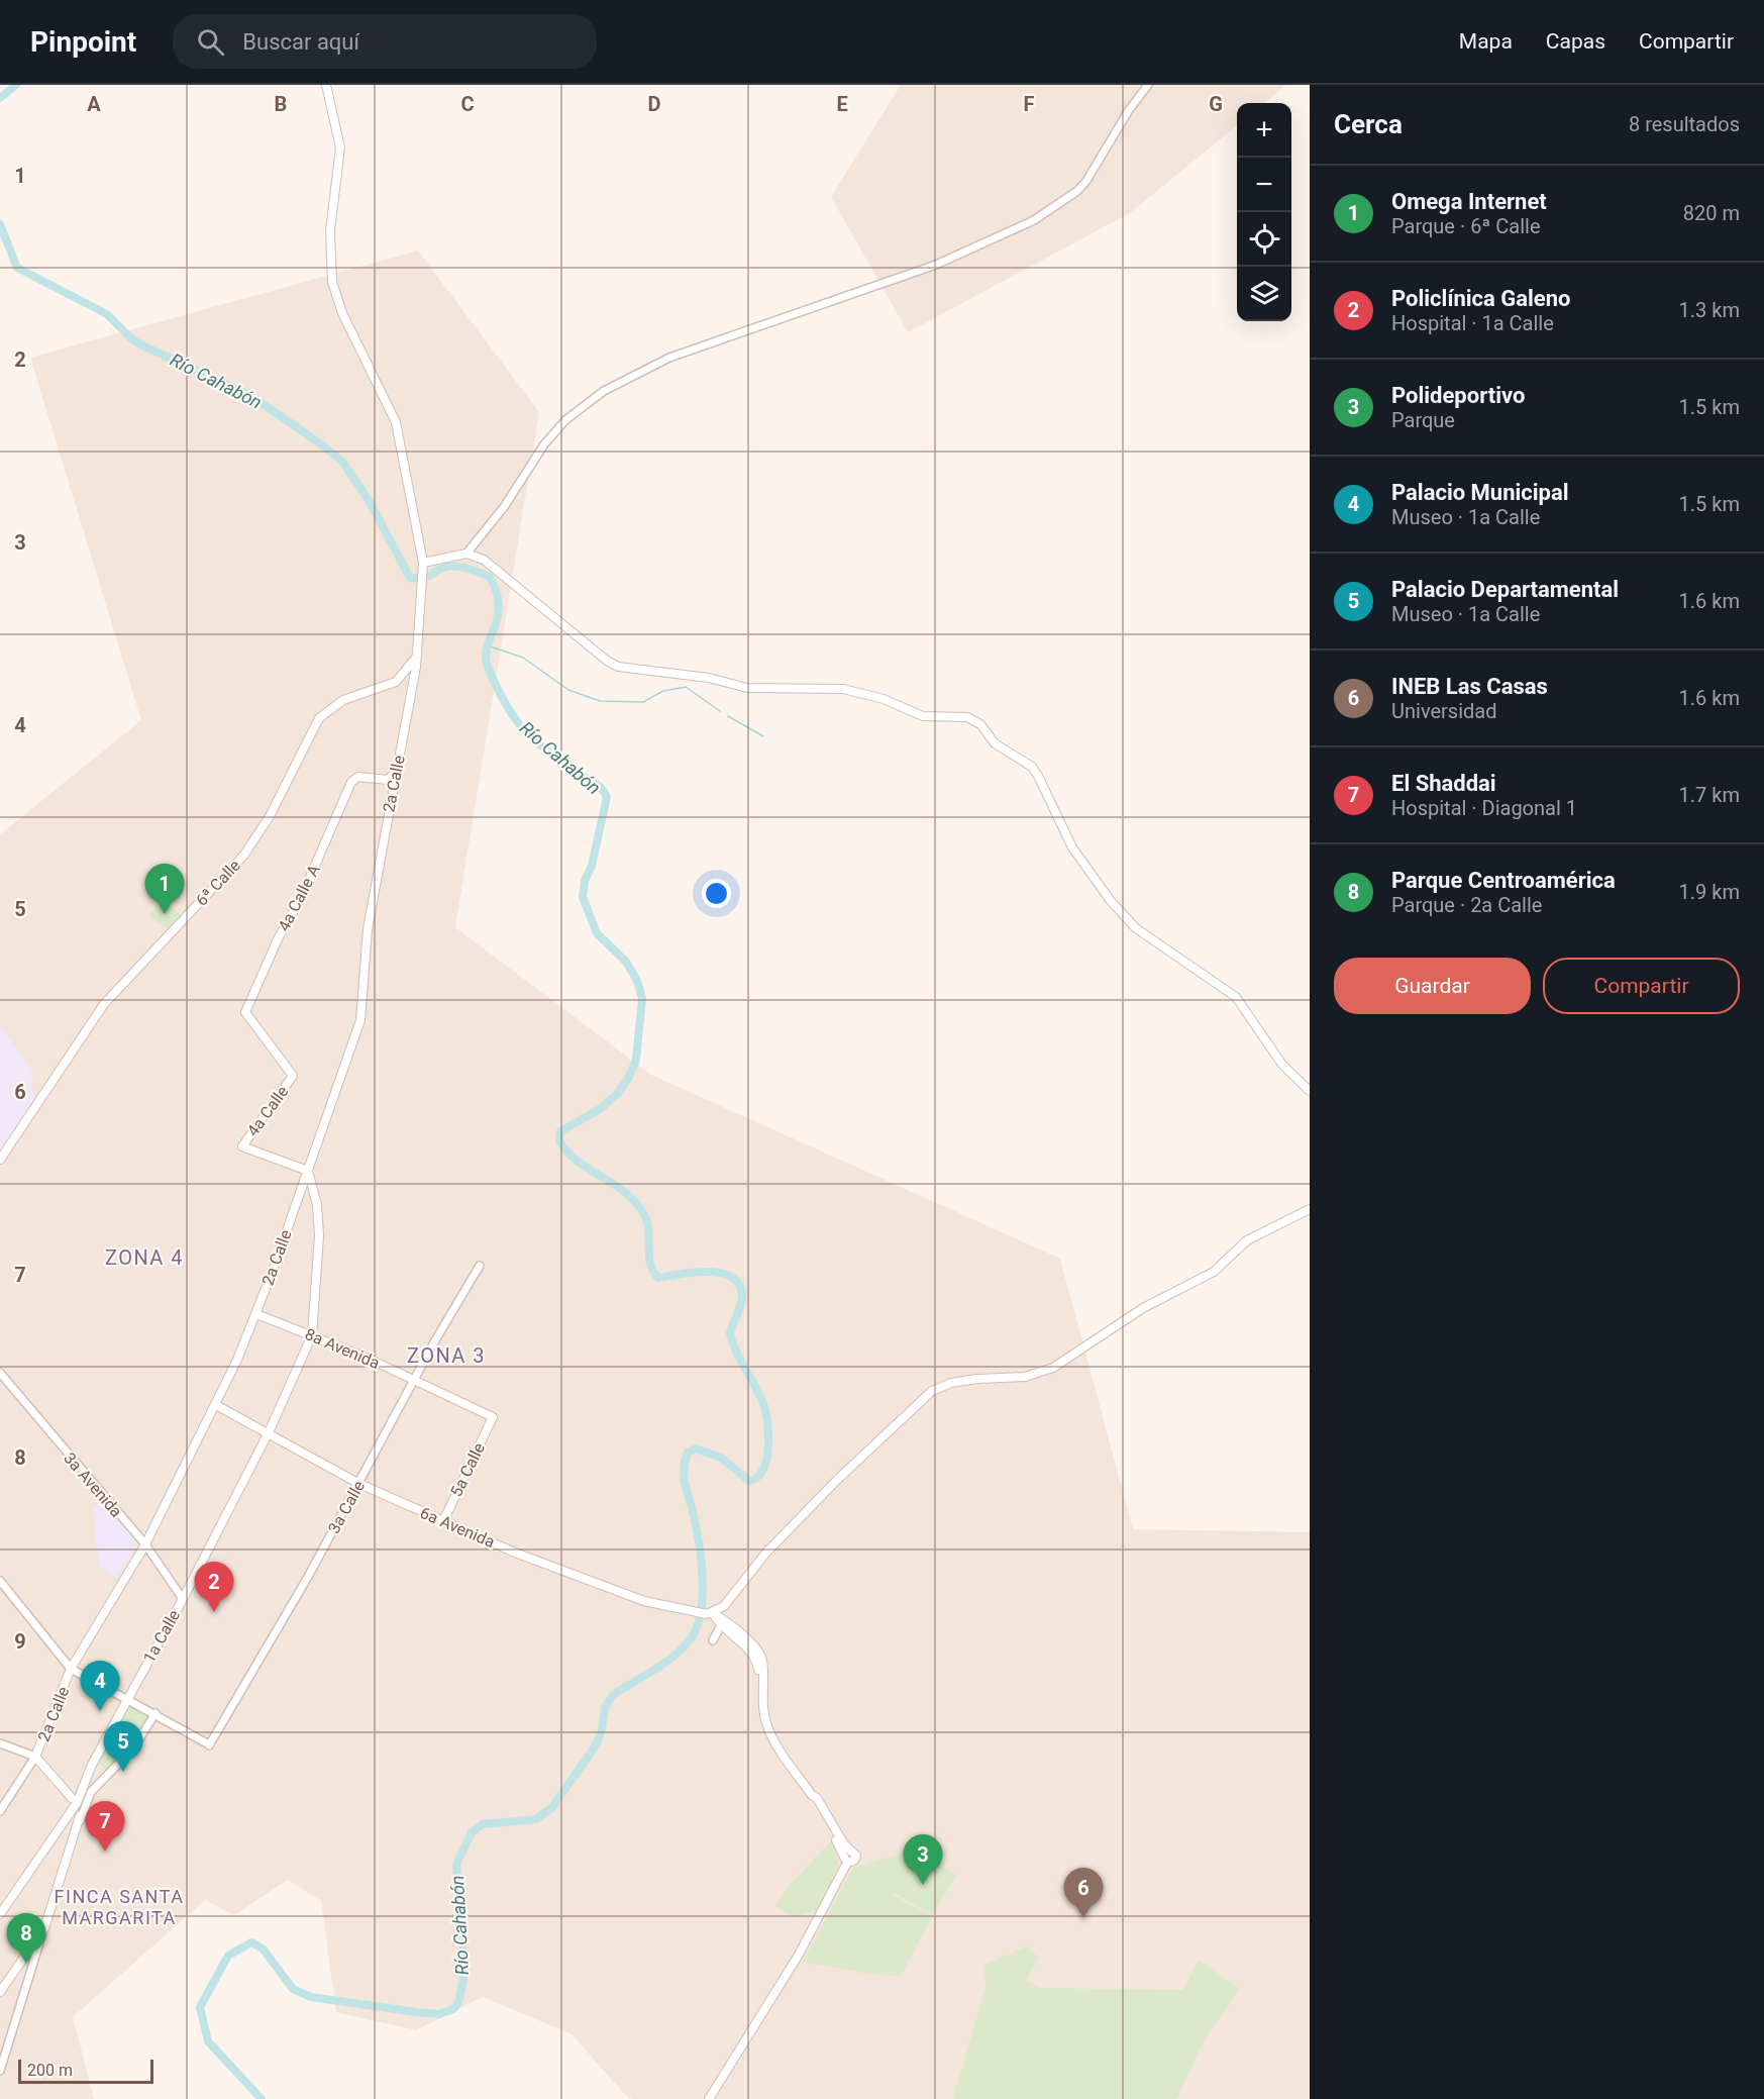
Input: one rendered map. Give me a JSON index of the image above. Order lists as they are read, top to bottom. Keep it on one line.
{"streets":{"main road":["2a Calle","6ª Calle","4a Calle A","4a Calle","8a Avenida","5a Calle","6a Avenida","1a Calle"],"street":["3a Avenida","3a Calle"]},"crossings":[["2a Calle","4a Calle A"],["2a Calle","4a Calle"],["2a Calle","8a Avenida"],["2a Calle","3a Avenida"],["2a Calle","6a Avenida"],["2a Calle","1a Calle"],["4a Calle A","4a Calle"],["4a Calle","1a Calle"],["8a Avenida","5a Calle"],["8a Avenida","3a Calle"],["8a Avenida","1a Calle"],["5a Calle","6a Avenida"],["3a Avenida","1a Calle"],["3a Calle","6a Avenida"],["6a Avenida","1a Calle"]],"districts":["ZONA 4","ZONA 3","FINCA SANTA MARGARITA"],"water":["Río Cahabón"],"scale_bar":"200 m","page":{"header":"Pinpoint","search":"Buscar aquí","nav":["Mapa","Capas","Compartir"],"heading":["Cerca","8 resultados"],"map_buttons":["+","−"],"list":[{"mark":"1","name":"Omega Internet","note":"Parque · 6ª Calle","value":"820 m"},{"mark":"2","name":"Policlínica Galeno","note":"Hospital · 1a Calle","value":"1.3 km"},{"mark":"3","name":"Polideportivo","note":"Parque","value":"1.5 km"},{"mark":"4","name":"Palacio Municipal","note":"Museo · 1a Calle","value":"1.5 km"},{"mark":"5","name":"Palacio Departamental","note":"Museo · 1a Calle","value":"1.6 km"},{"mark":"6","name":"INEB Las Casas","note":"Universidad","value":"1.6 km"},{"mark":"7","name":"El Shaddai","note":"Hospital · Diagonal 1","value":"1.7 km"},{"mark":"8","name":"Parque Centroamérica","note":"Parque · 2a Calle","value":"1.9 km"}],"pins":["1","2","4","5","7","3","6","8"],"buttons":["Guardar","Compartir"],"scale":"200 m"},"grid":{"columns":["A","B","C","D","E","F","G"],"rows":["1","2","3","4","5","6","7","8","9"]}}
